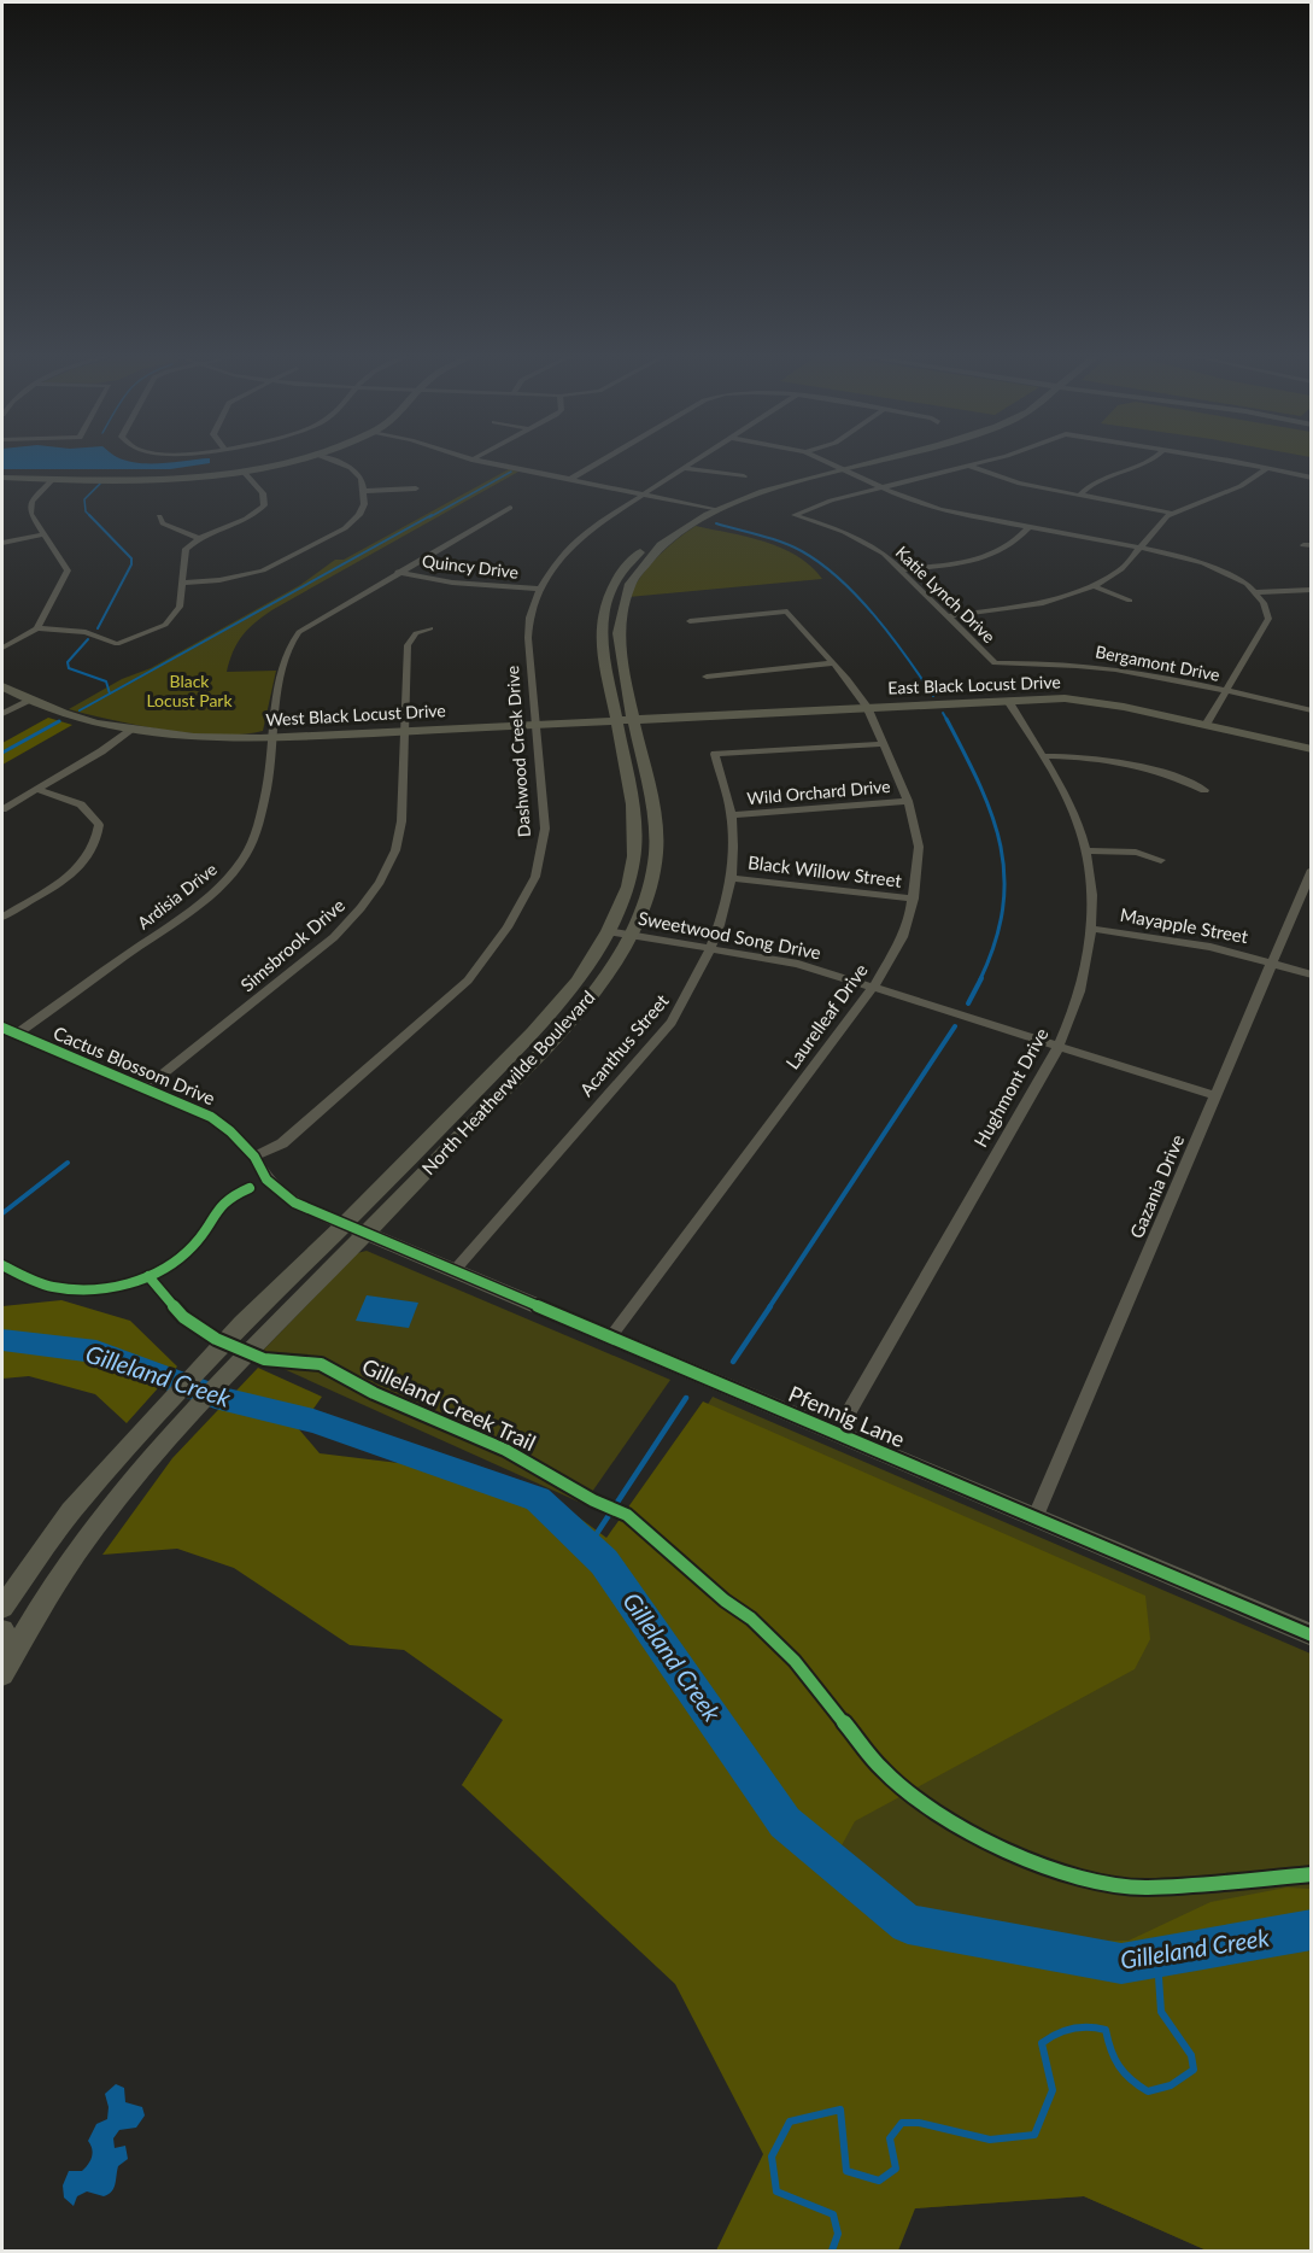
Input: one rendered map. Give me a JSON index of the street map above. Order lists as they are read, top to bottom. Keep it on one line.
{"streets":{"main road":["East Black Locust Drive","West Black Locust Drive","North Heatherwilde Boulevard","Pfennig Lane"],"street":["Quincy Drive","Katie Lynch Drive","Bergamont Drive","Dashwood Creek Drive","Wild Orchard Drive","Black Willow Street","Ardisia Drive","Mayapple Street","Sweetwood Song Drive","Simsbrook Drive","Laurelleaf Drive","Acanthus Street","Cactus Blossom Drive","Hughmont Drive","Gazania Drive"],"cycle path":["Gilleland Creek Trail"]},"crossings":[["Quincy Drive","Dashwood Creek Drive"],["Quincy Drive","Ardisia Drive"],["Katie Lynch Drive","Bergamont Drive"],["East Black Locust Drive","West Black Locust Drive"],["East Black Locust Drive","Laurelleaf Drive"],["East Black Locust Drive","North Heatherwilde Boulevard"],["East Black Locust Drive","Hughmont Drive"],["West Black Locust Drive","Dashwood Creek Drive"],["West Black Locust Drive","Ardisia Drive"],["West Black Locust Drive","Simsbrook Drive"],["West Black Locust Drive","North Heatherwilde Boulevard"],["Dashwood Creek Drive","Cactus Blossom Drive"],["Wild Orchard Drive","Laurelleaf Drive"],["Wild Orchard Drive","Acanthus Street"],["Black Willow Street","Laurelleaf Drive"],["Black Willow Street","Acanthus Street"],["Ardisia Drive","Cactus Blossom Drive"],["Mayapple Street","Hughmont Drive"],["Mayapple Street","Gazania Drive"],["Sweetwood Song Drive","Laurelleaf Drive"],["Sweetwood Song Drive","Acanthus Street"],["Sweetwood Song Drive","North Heatherwilde Boulevard"],["Sweetwood Song Drive","Hughmont Drive"],["Sweetwood Song Drive","Gazania Drive"],["Simsbrook Drive","Cactus Blossom Drive"],["Laurelleaf Drive","Acanthus Street"],["Laurelleaf Drive","Pfennig Lane"],["Acanthus Street","Pfennig Lane"],["Cactus Blossom Drive","North Heatherwilde Boulevard"],["Cactus Blossom Drive","Pfennig Lane"],["North Heatherwilde Boulevard","Pfennig Lane"],["Hughmont Drive","Pfennig Lane"],["Gazania Drive","Pfennig Lane"]],"water":["Gilleland Creek"],"parks":["Black Locust Park"]}
